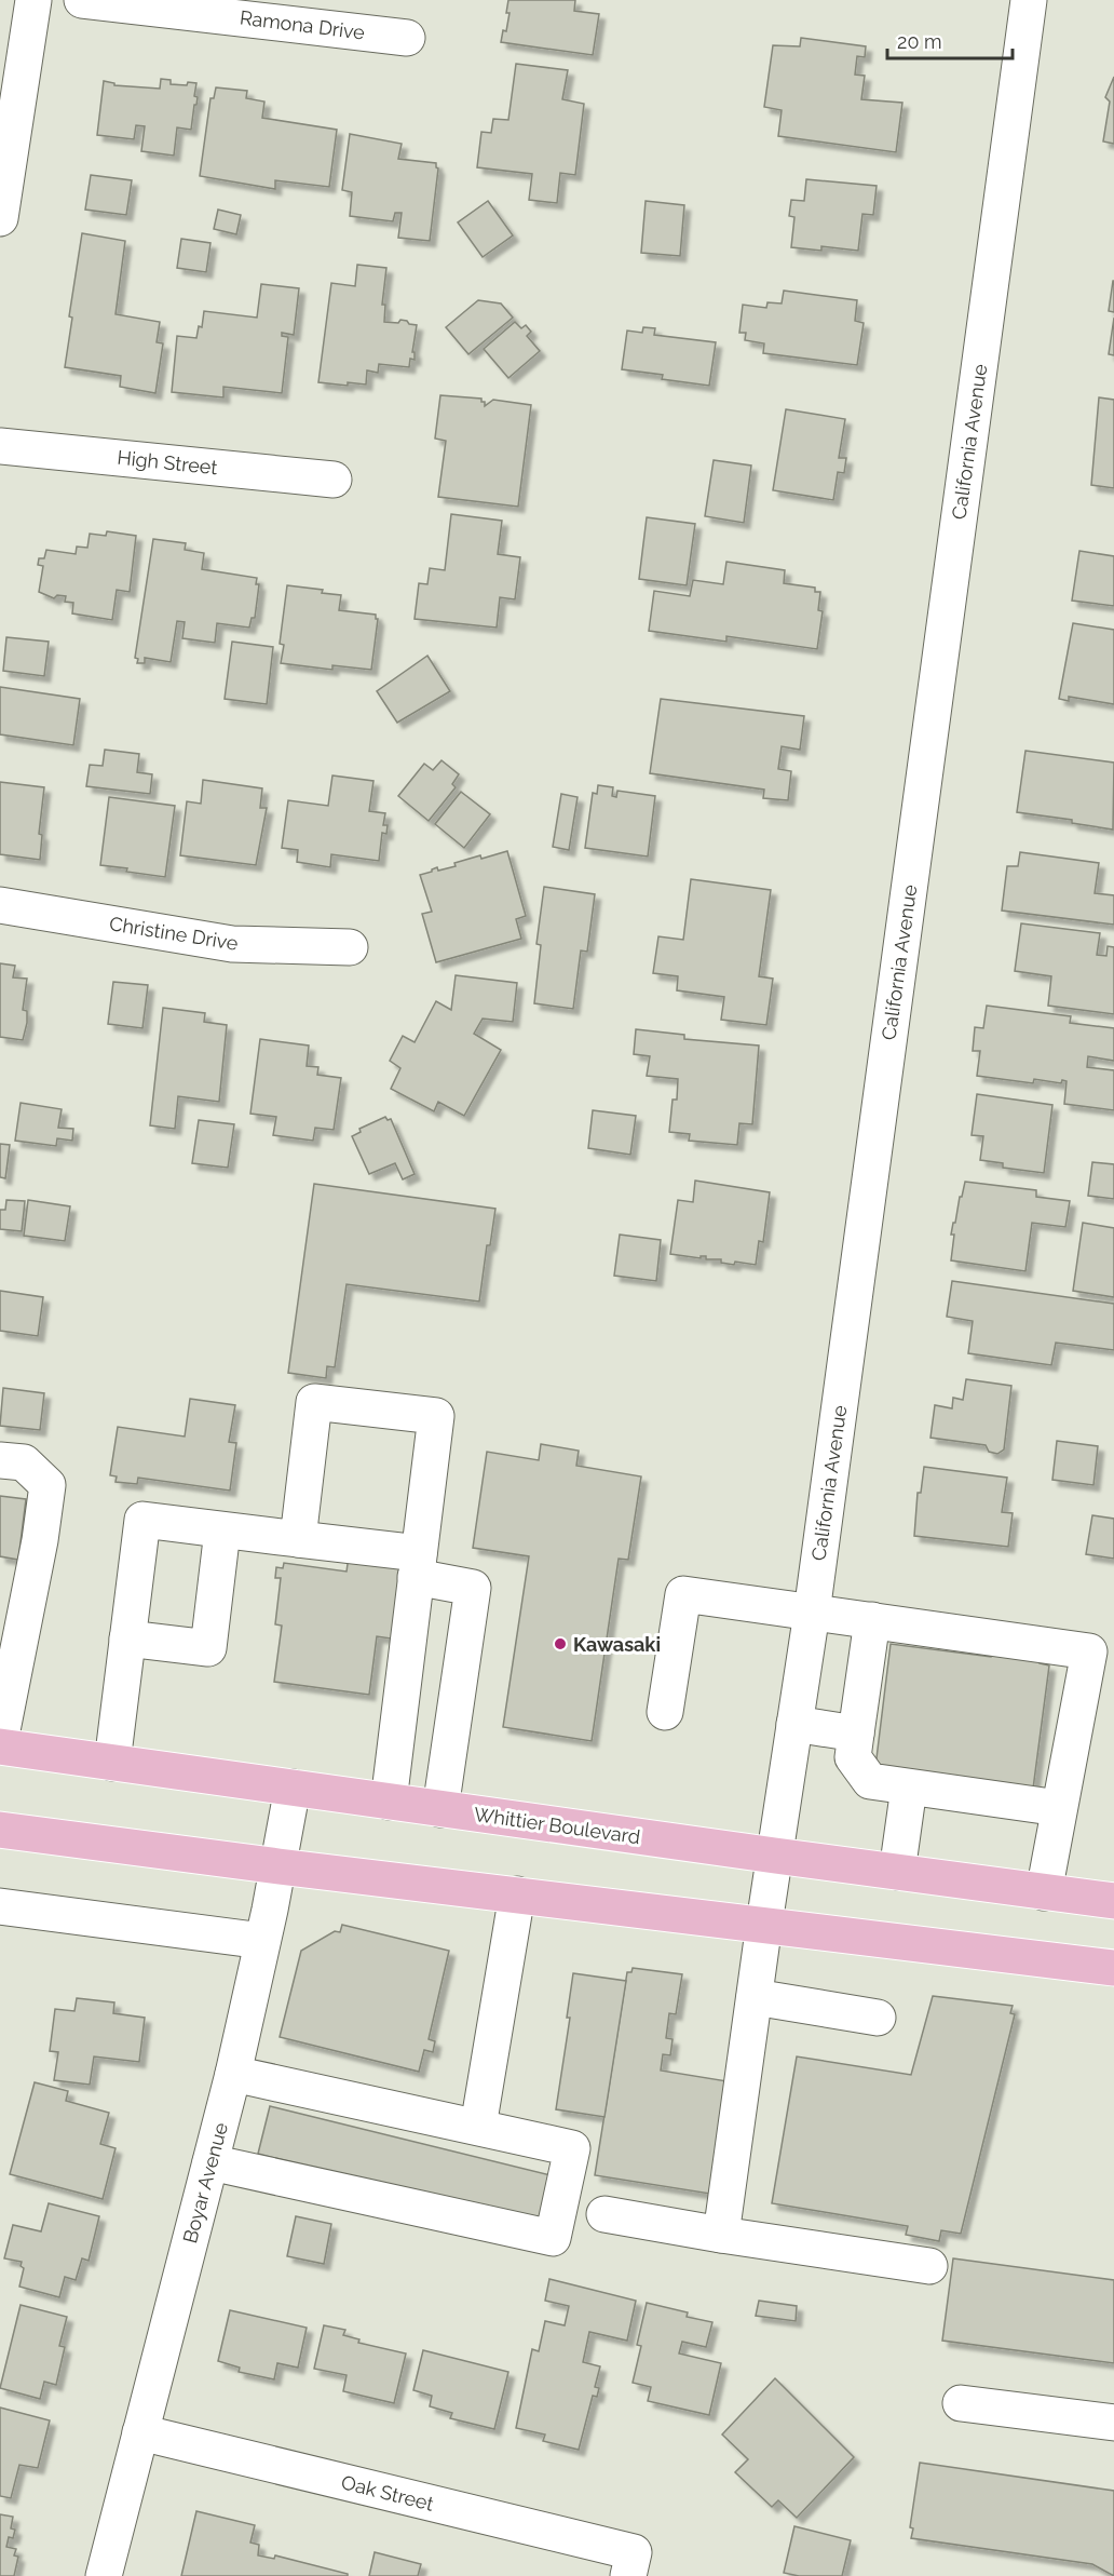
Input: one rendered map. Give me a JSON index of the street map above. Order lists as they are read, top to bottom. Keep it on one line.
{"streets":{"main road":["Whittier Boulevard"],"street":["Ramona Drive","California Avenue","High Street","Christine Drive","Boyar Avenue","Oak Street"]},"crossings":[["California Avenue","Whittier Boulevard"],["Whittier Boulevard","Boyar Avenue"],["Boyar Avenue","Oak Street"]],"places":["Kawasaki"],"scale_bar":"20 m"}
